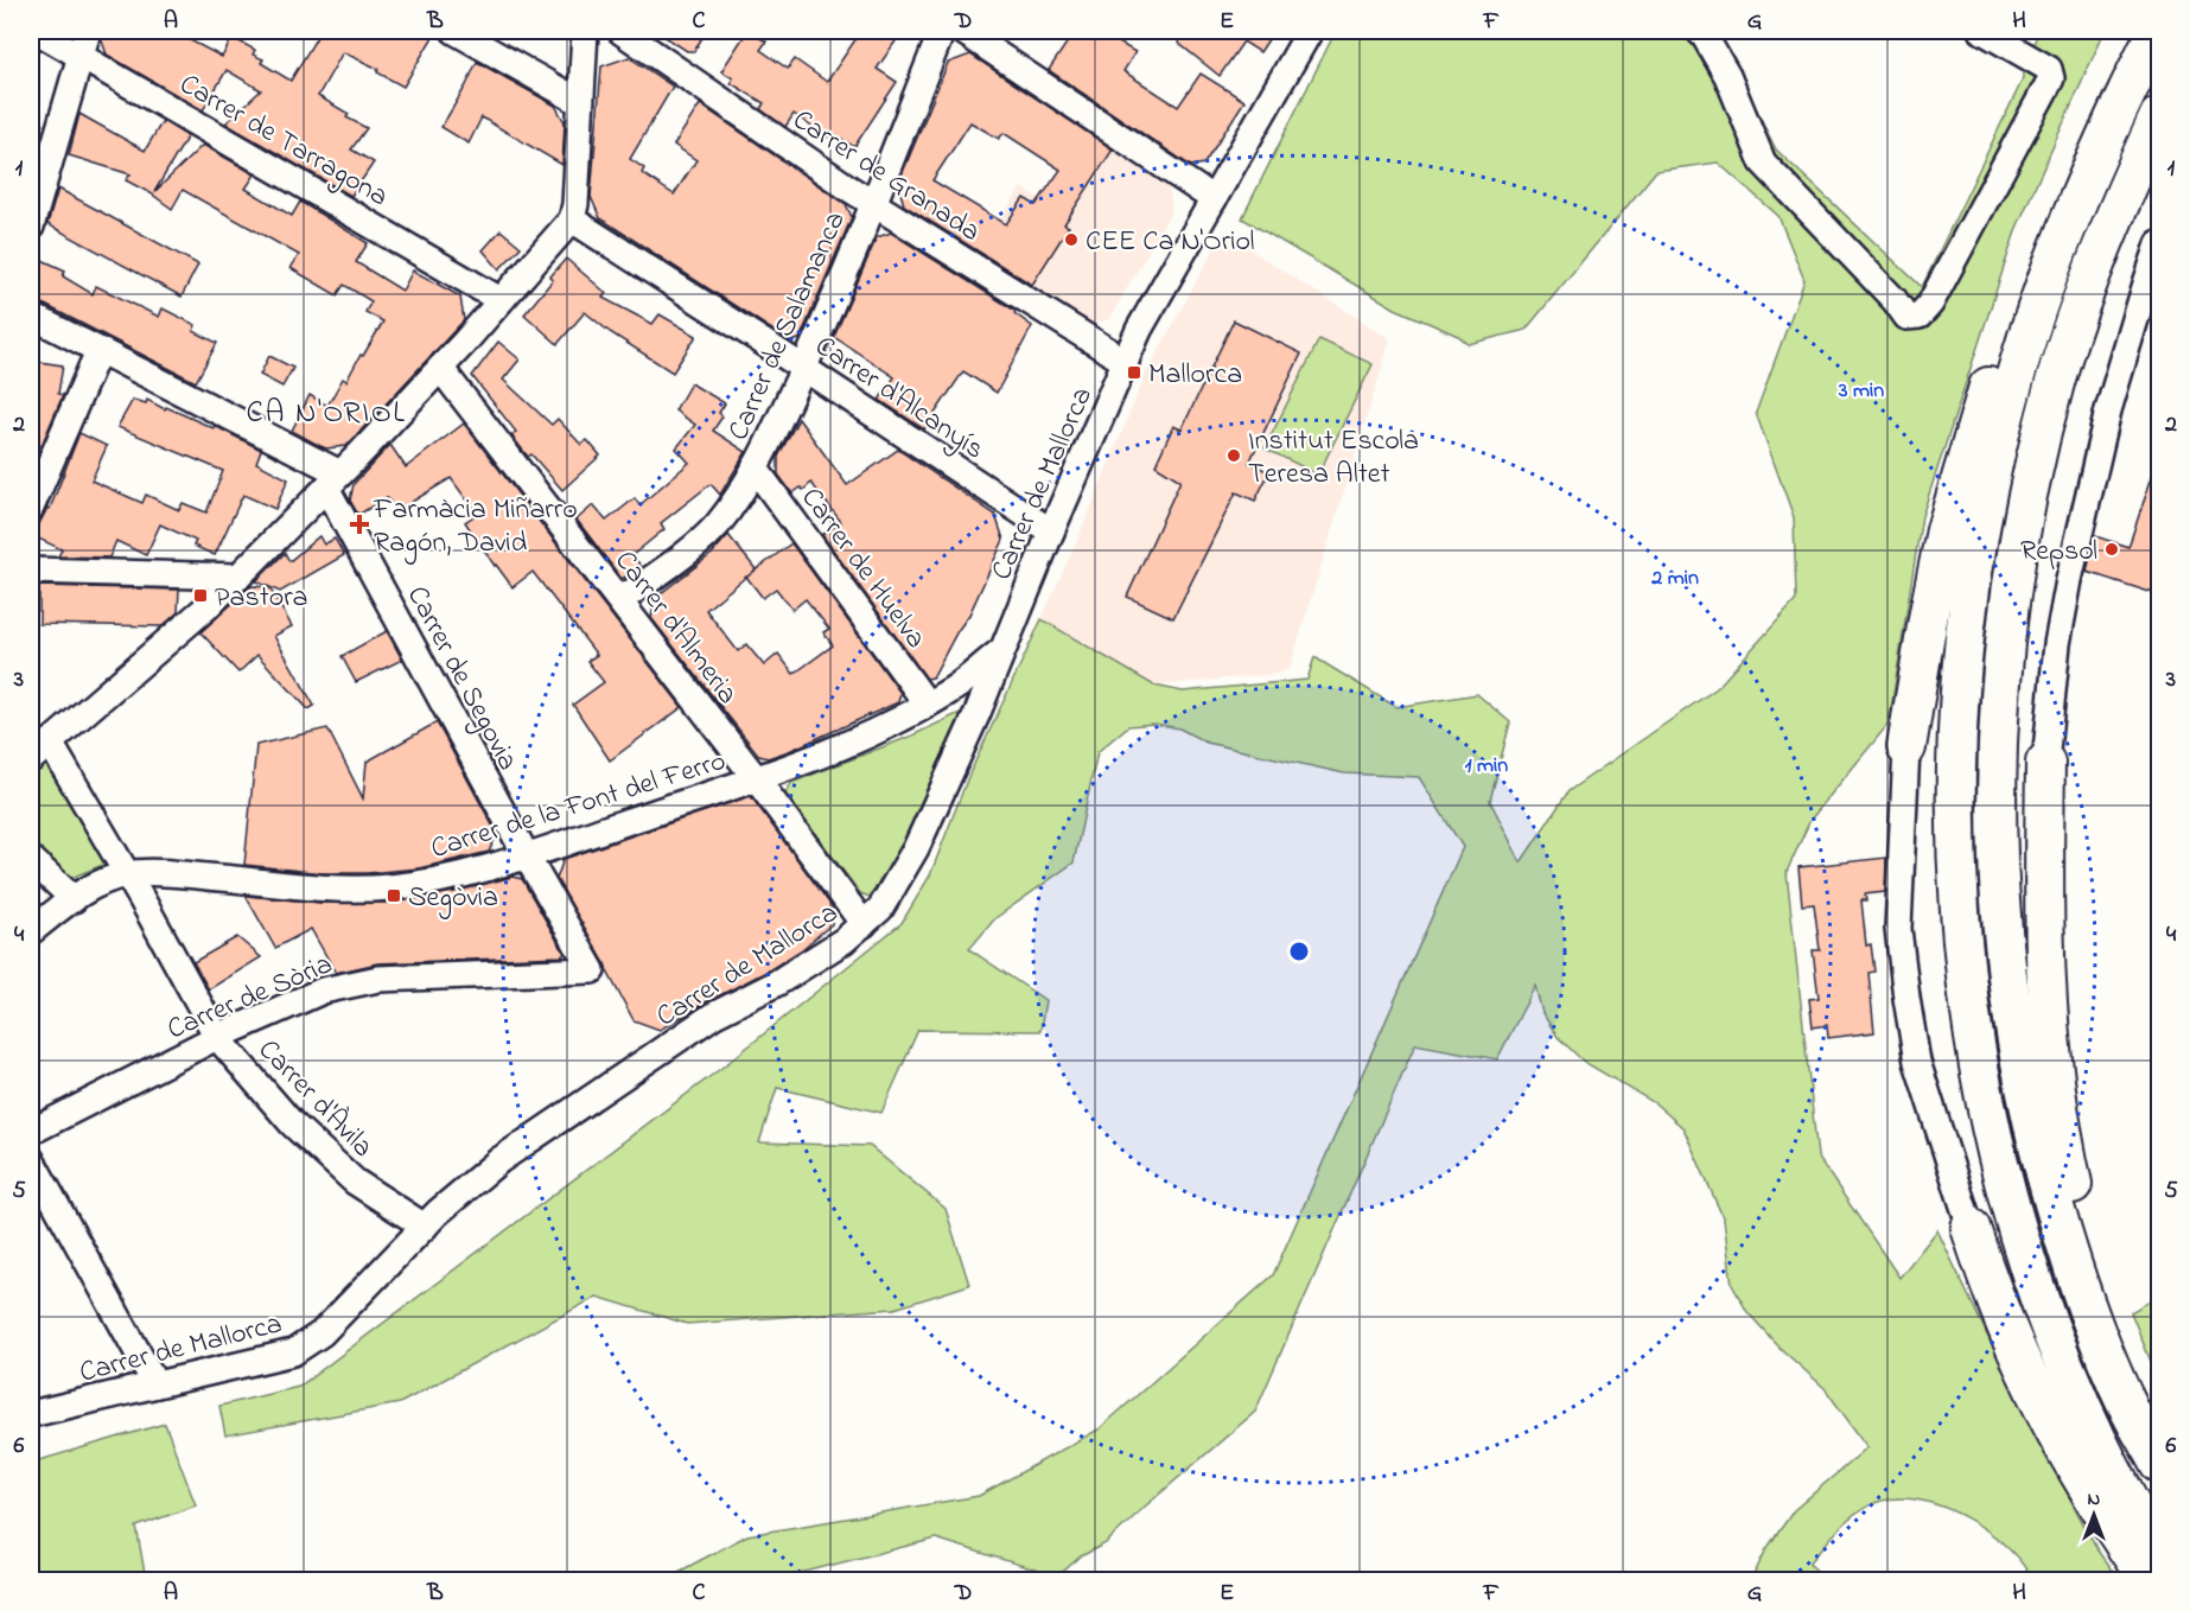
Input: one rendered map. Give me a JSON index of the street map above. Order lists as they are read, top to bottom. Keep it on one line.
{"streets":{"street":["Carrer de Tarragona","Carrer de Granada","Carrer de Salamanca","Carrer d'Alcanyís","Carrer de Mallorca","Carrer de Huelva","Carrer d'Almeria","Carrer de Segovia","Carrer de la Font del Ferro","Carrer de Sòria","Carrer d'Àvila"]},"crossings":[["Carrer de Granada","Carrer de Salamanca"],["Carrer de Granada","Carrer de Mallorca"],["Carrer de Salamanca","Carrer d'Alcanyís"],["Carrer de Salamanca","Carrer de Huelva"],["Carrer de Salamanca","Carrer d'Almeria"],["Carrer d'Alcanyís","Carrer de Mallorca"],["Carrer de Mallorca","Carrer d'Almeria"],["Carrer de Mallorca","Carrer de la Font del Ferro"],["Carrer de Mallorca","Carrer d'Àvila"],["Carrer de Huelva","Carrer de la Font del Ferro"],["Carrer d'Almeria","Carrer de la Font del Ferro"],["Carrer de Segovia","Carrer de la Font del Ferro"],["Carrer de Segovia","Carrer de Sòria"],["Carrer de la Font del Ferro","Carrer d'Àvila"],["Carrer de Sòria","Carrer d'Àvila"]],"districts":["CA N'ORIOL"],"places":{"other":["CEE Ca N'Oriol","Institut Escola Teresa Altet","Repsol"],"transit":["Mallorca","Pastora","Segòvia"],"health":["Farmàcia Miñarro Ragón, David"]},"north":"top","grid":{"columns":["A","B","C","D","E","F","G","H"],"rows":["1","2","3","4","5","6"]},"rings":["3 min","2 min","1 min"]}
